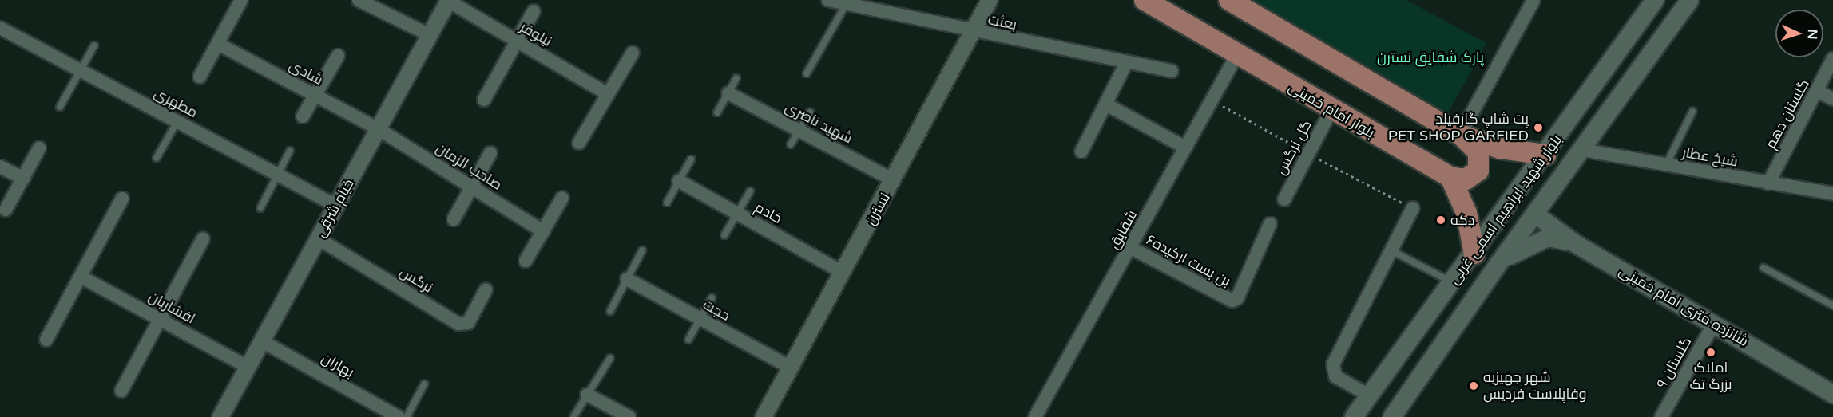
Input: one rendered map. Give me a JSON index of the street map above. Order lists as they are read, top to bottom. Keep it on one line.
{"streets":{"main road":["بلوار امام خمینی","بلوار شهید ابراهیم اسمی غربی","شانزده متری امام خمینی"],"street":["بعثت","نیلوفر","شادی","مطهری","گلستان دهم","شهید ناصری","گل نرگس","شیخ عطار","صاحب الزمان","خیام شرقی","نسترن","خادم","شقایق","بن بست ارکیده۶","نرگس","افشاریان","حجت","گلستان ۹","بهاران"]},"crossings":[["بعثت","نسترن"],["نیلوفر","خیام شرقی"],["شادی","صاحب الزمان"],["شادی","خیام شرقی"],["مطهری","خیام شرقی"],["بلوار امام خمینی","گل نرگس"],["بلوار امام خمینی","شقایق"],["گلستان دهم","شیخ عطار"],["شهید ناصری","نسترن"],["شیخ عطار","بلوار شهید ابراهیم اسمی غربی"],["صاحب الزمان","خیام شرقی"],["خیام شرقی","نرگس"],["خیام شرقی","افشاریان"],["خیام شرقی","بهاران"],["نسترن","خادم"],["نسترن","حجت"],["بلوار شهید ابراهیم اسمی غربی","شانزده متری امام خمینی"],["شقایق","بن بست ارکیده۶"],["شانزده متری امام خمینی","گلستان ۹"]],"parks":["پارک شقایق نسترن"],"places":["پت شاپ گارفیلد PET SHOP GARFIED","دکه","املاک بزرگ تک","شهر جهیزیه وفاپلاست فردیس"],"north":"right"}
